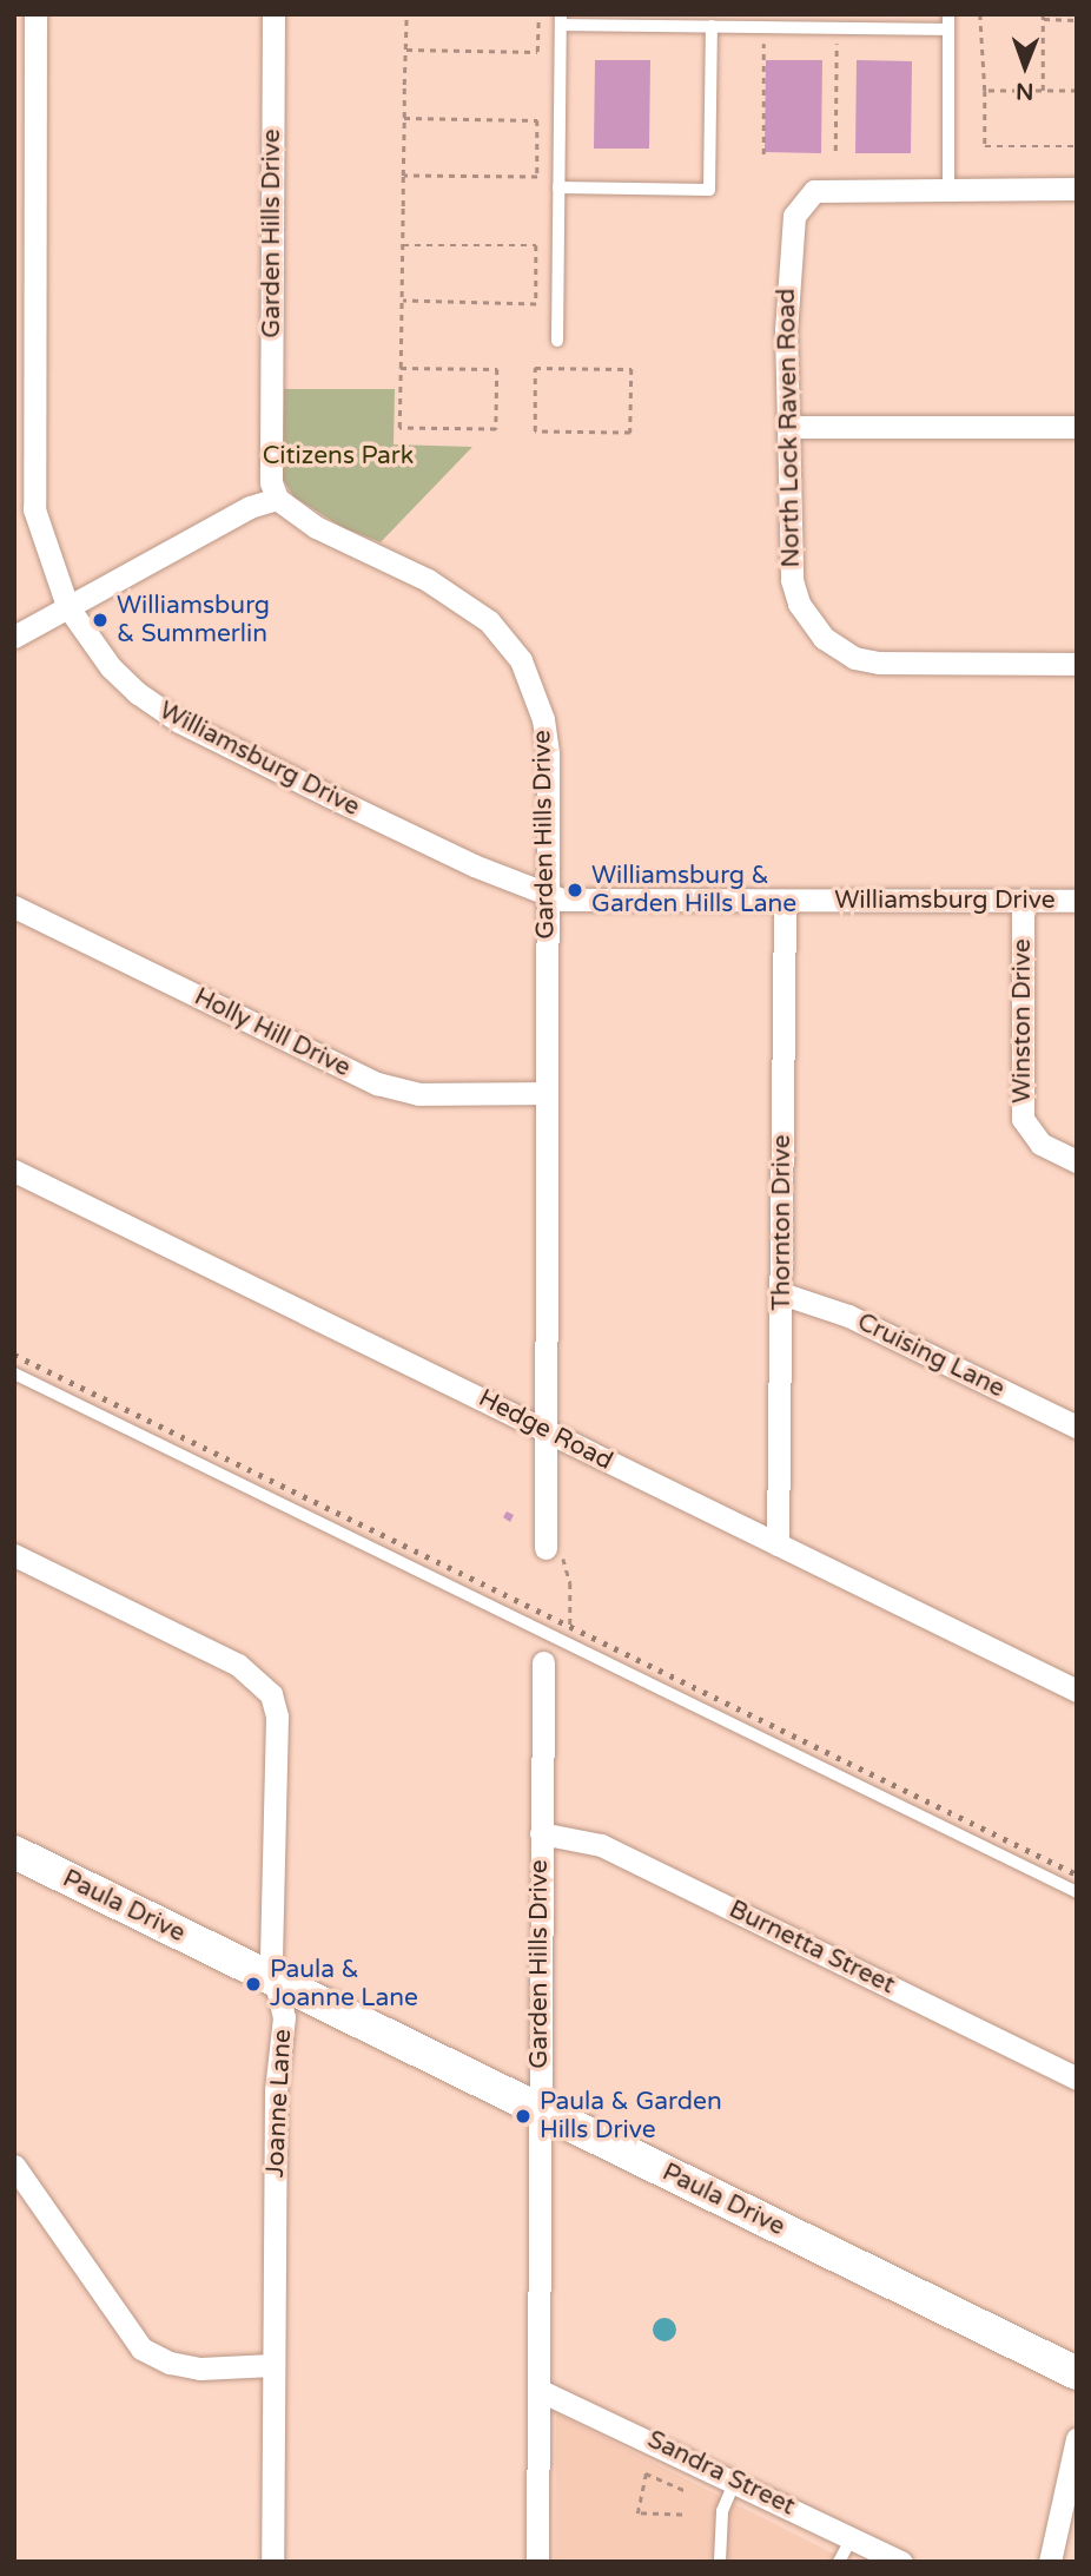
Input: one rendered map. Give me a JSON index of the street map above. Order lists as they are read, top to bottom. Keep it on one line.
{"streets":{"street":["Garden Hills Drive","North Lock Raven Road","Williamsburg Drive","Winston Drive","Holly Hill Drive","Thornton Drive","Cruising Lane","Hedge Road","Paula Drive","Burnetta Street","Joanne Lane","Sandra Street"]},"crossings":[["Garden Hills Drive","Williamsburg Drive"],["Garden Hills Drive","Holly Hill Drive"],["Garden Hills Drive","Hedge Road"],["Garden Hills Drive","Paula Drive"],["Garden Hills Drive","Burnetta Street"],["Garden Hills Drive","Sandra Street"],["Williamsburg Drive","Winston Drive"],["Williamsburg Drive","Thornton Drive"],["Thornton Drive","Cruising Lane"],["Thornton Drive","Hedge Road"],["Paula Drive","Joanne Lane"]],"parks":["Citizens Park"],"places":["Williamsburg & Summerlin","Williamsburg & Garden Hills Lane","Paula & Joanne Lane","Paula & Garden Hills Drive"],"north":"bottom"}
